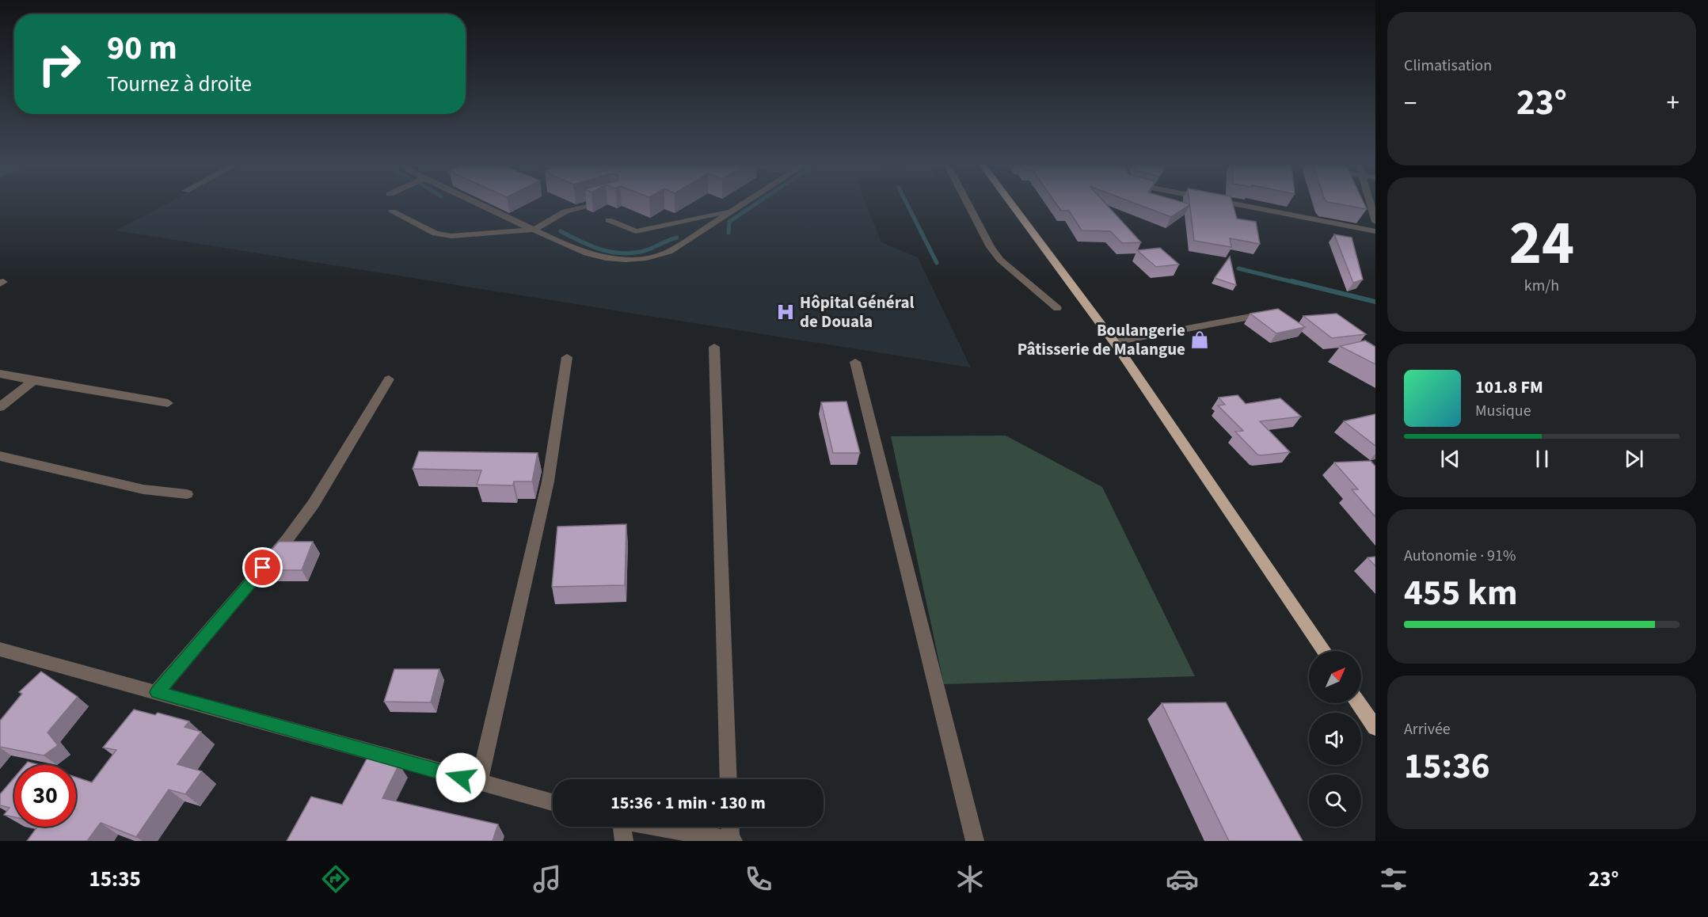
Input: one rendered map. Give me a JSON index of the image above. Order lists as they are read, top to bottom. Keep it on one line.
{"places":{"hospital":["Hôpital Général de Douala"],"shop":["Boulangerie Pâtisserie de Malangue"]},"north":"top right","page":{"tile":["Climatisation",["24","km/h"],["Autonomie · 91%","455 km"],["Arrivée","15:36"]],"turn":["90 m","Tournez à droite"],"heat":["−","23°","+"],"song":["101.8 FM","Musique"],"limit":"30","trip":"15:36 · 1 min · 130 m","tabs":["15:35","23°"]}}
